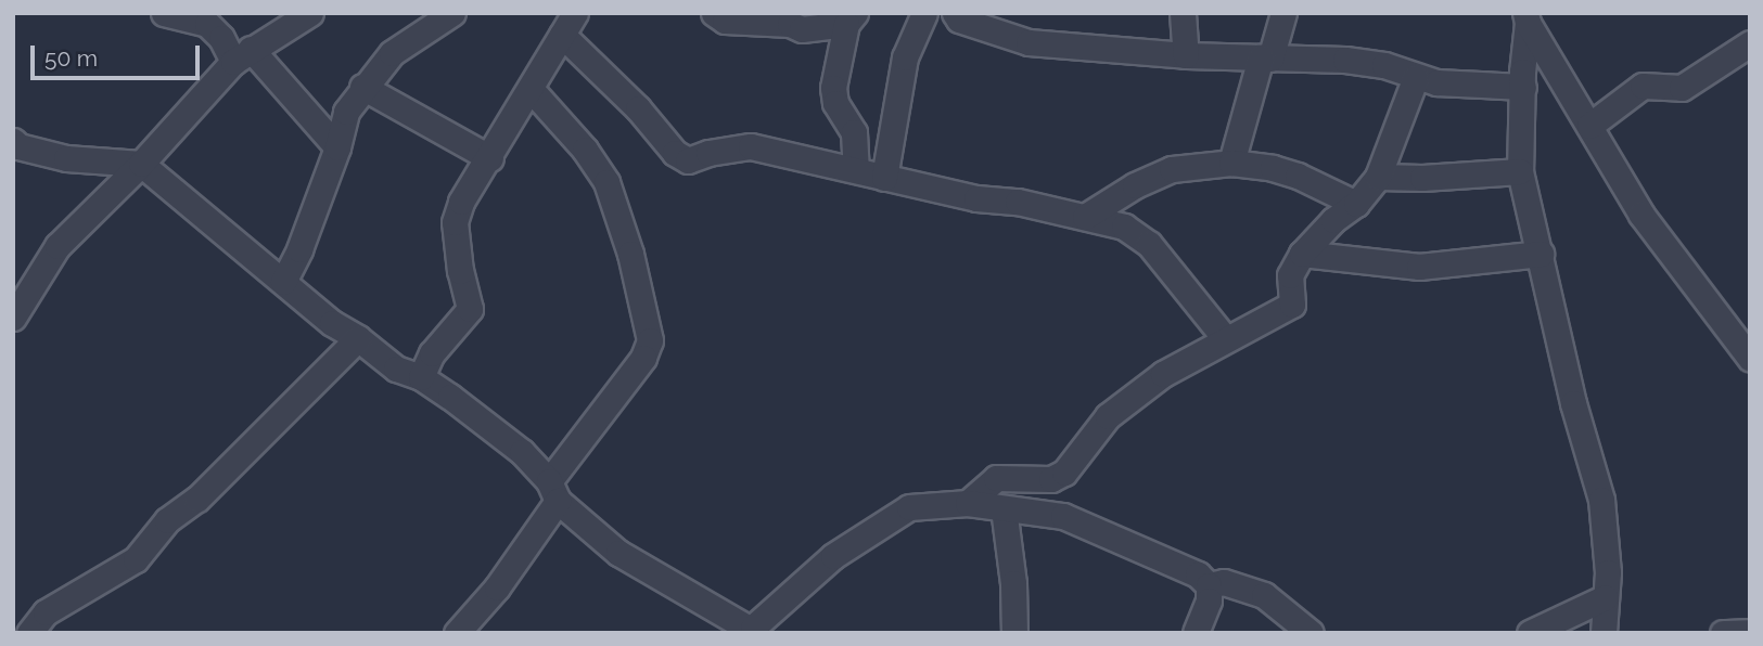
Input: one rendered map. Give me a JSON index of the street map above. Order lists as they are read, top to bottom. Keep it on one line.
{"scale_bar":"50 m"}
